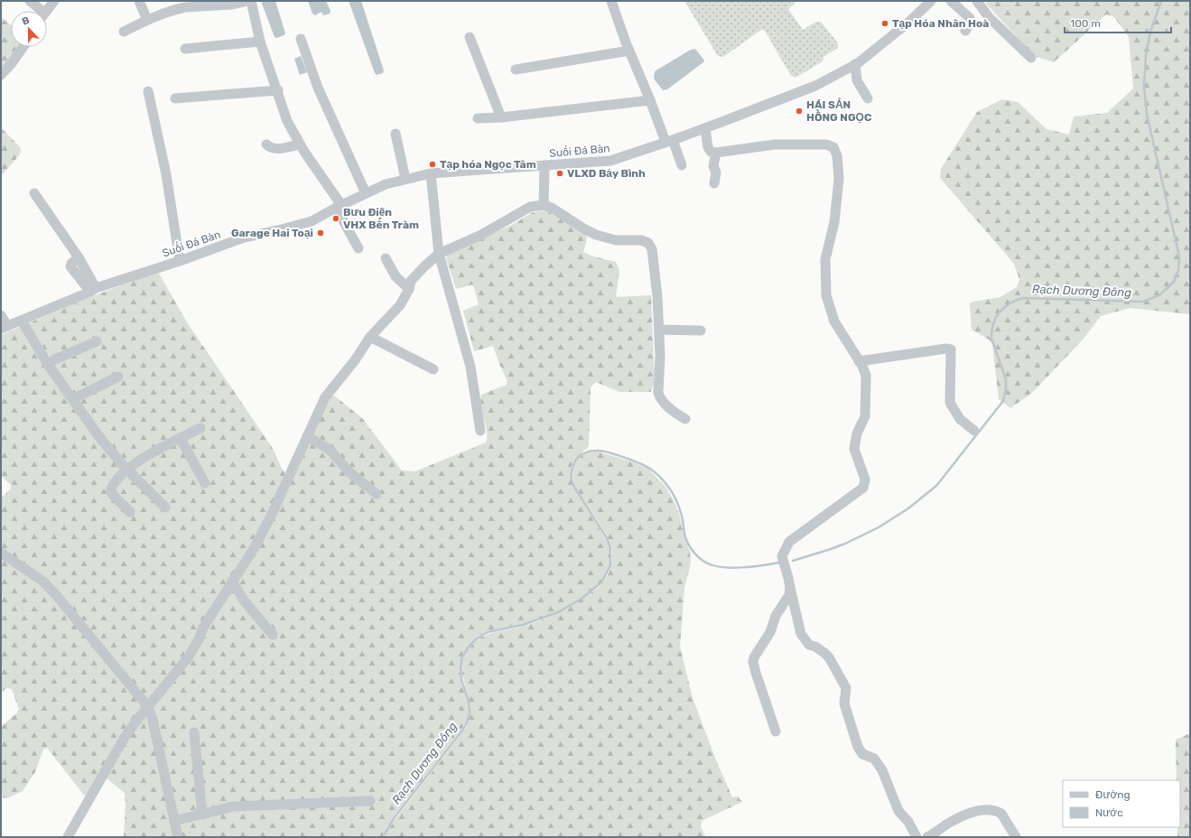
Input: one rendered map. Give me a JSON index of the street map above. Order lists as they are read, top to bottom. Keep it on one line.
{"streets":{"street":["Suối Đá Bàn"]},"water":["Rạch Dương Đông"],"places":["Tạp Hóa Nhân Hoà","HÁI SẢN HỒNG NGỌC","Tạp hóa Ngọc Tâm","VLXD Bảy Bình","Bưu Điện VHX Bến Tràm","Garage Hai Toại"],"legend":["Đường","Nước"],"scale_bar":"100 m","north":"top"}
